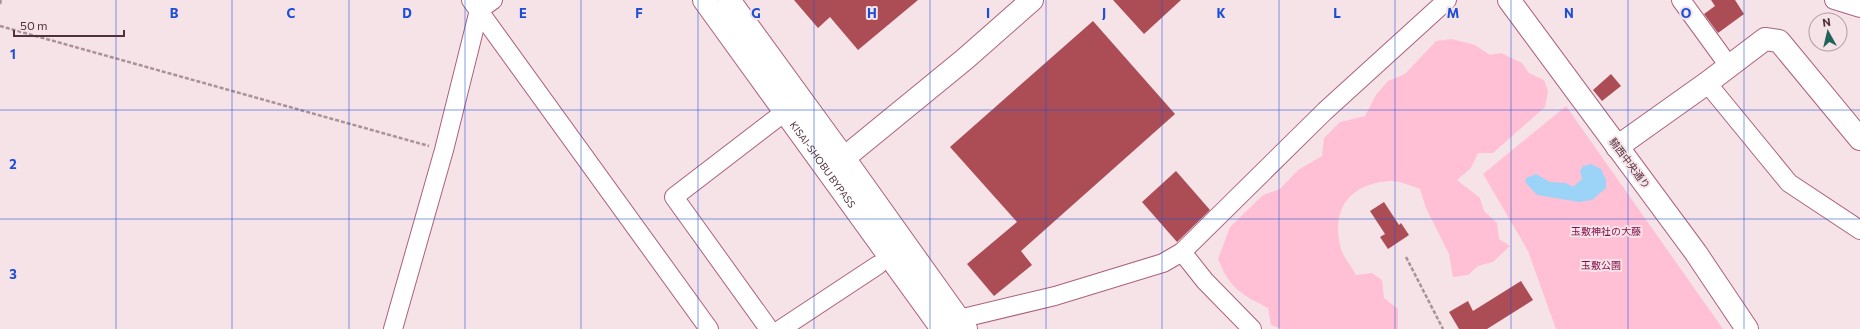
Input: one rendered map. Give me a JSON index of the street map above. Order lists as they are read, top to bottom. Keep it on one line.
{"streets":{"main road":["騎西中央通り","KISAI-SHOBU BYPASS"]},"parks":["玉敷神社の大藤","玉敷公園"],"scale_bar":"50 m","north":"top","grid":{"columns":["B","C","D","E","F","G","H","I","J","K","L","M","N","O"],"rows":["1","2","3"]}}
